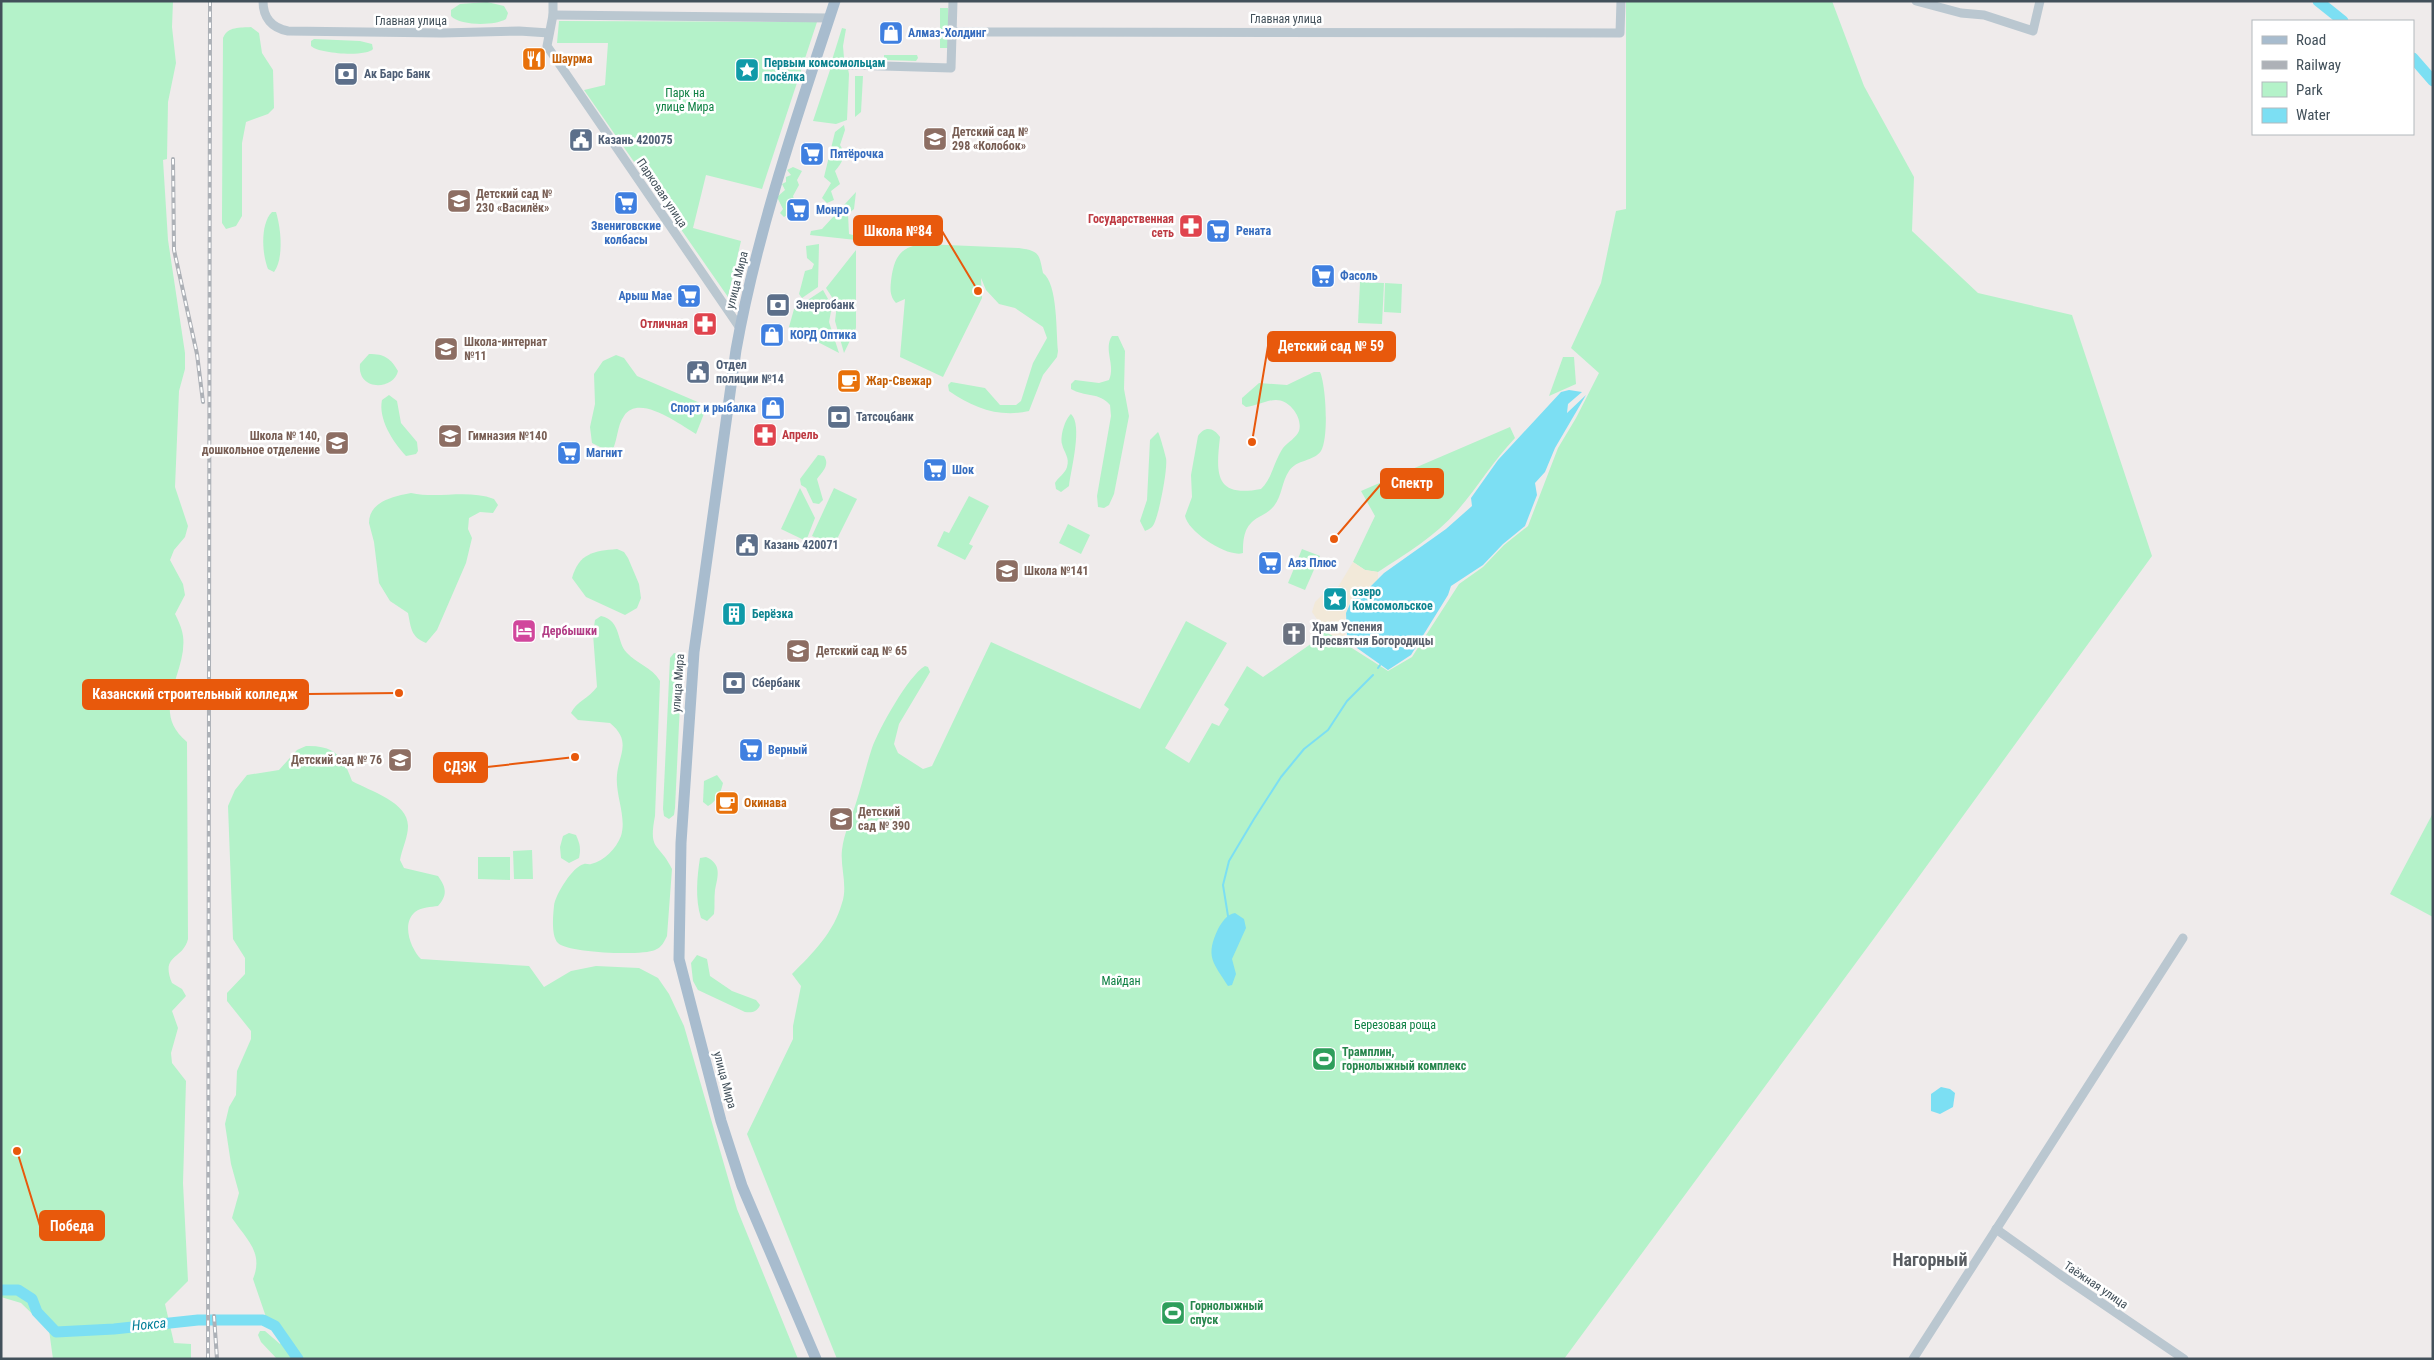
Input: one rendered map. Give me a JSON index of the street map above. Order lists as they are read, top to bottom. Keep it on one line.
{"streets":{"main road":["улица Мира"],"street":["Главная улица","Парковая улица","Таёжная улица"]},"crossings":[["Главная улица","Парковая улица"],["Парковая улица","улица Мира"]],"districts":["Нагорный"],"water":["Нокса"],"parks":["Парк на улице Мира","Майдан","Березовая роща"],"places":{"shop":["Алмаз-Холдинг","КОРД Оптика","Спорт и рыбалка"],"restaurant":["Шаурма"],"place":["Первым комсомольцам посёлка","озеро Комсомольское"],"bank":["Ак Барс Банк","Энергобанк","Татсоцбанк","Сбербанк"],"school or university":["Детский сад № 298 «Колобок»","Детский сад № 230 «Василёк»","Школа-интернат №11","Гимназия №140","Школа № 140, дошкольное отделение","Школа №141","Детский сад № 65","Детский сад № 76","Детский сад № 390"],"public building":["Казань 420075","Отдел полиции №14","Казань 420071"],"supermarket":["Пятёрочка","Звениговские колбасы","Монро","Рената","Фасоль","Арыш Мае","Магнит","Шок","Аяз Плюс","Верный"],"pharmacy":["Государственная сеть","Отличная","Апрель"],"other":["Школа №84","Детский сад № 59","Спектр","Казанский строительный колледж","СДЭК","Победа"],"cafe":["Жар-Свежар","Окинава"],"building":["Берёзка"],"hotel":["Дербышки"],"church":["Храм Успения Пресвятыя Богородицы"],"sports":["Трамплин, горнолыжный комплекс","Горнолыжный спуск"]},"legend":["Road","Railway","Park","Water"]}
